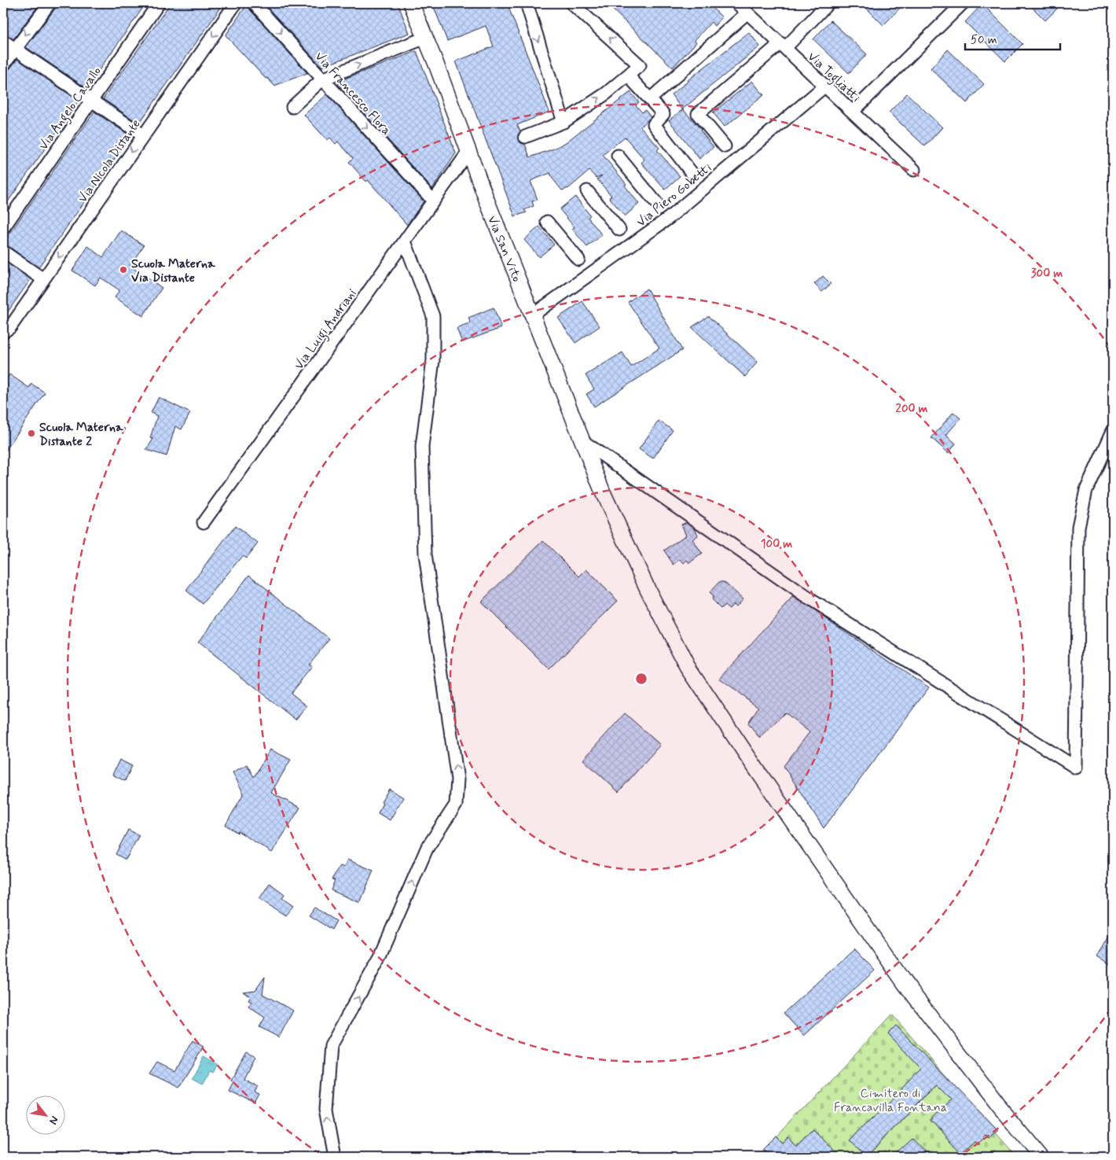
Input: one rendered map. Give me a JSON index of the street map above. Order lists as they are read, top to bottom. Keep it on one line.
{"streets":{"street":["Via Togliatti","Via Francesco Flora","Via Angelo Cavallo","Via Nicola Distante","Via Piero Gobetti","Via San Vito","Via Luigi Andriani"]},"crossings":[["Via Togliatti","Via Piero Gobetti"],["Via Francesco Flora","Via Luigi Andriani"],["Via Piero Gobetti","Via San Vito"],["Via San Vito","Via Luigi Andriani"]],"one_way":["Via Francesco Flora","Via Nicola Distante"],"parks":["Cimitero di Francavilla Fontana"],"places":["Scuola Materna Via Distante","Scuola Materna Distante 2"],"scale_bar":"50 m","north":"bottom right","rings":["300 m","200 m","100 m"]}
